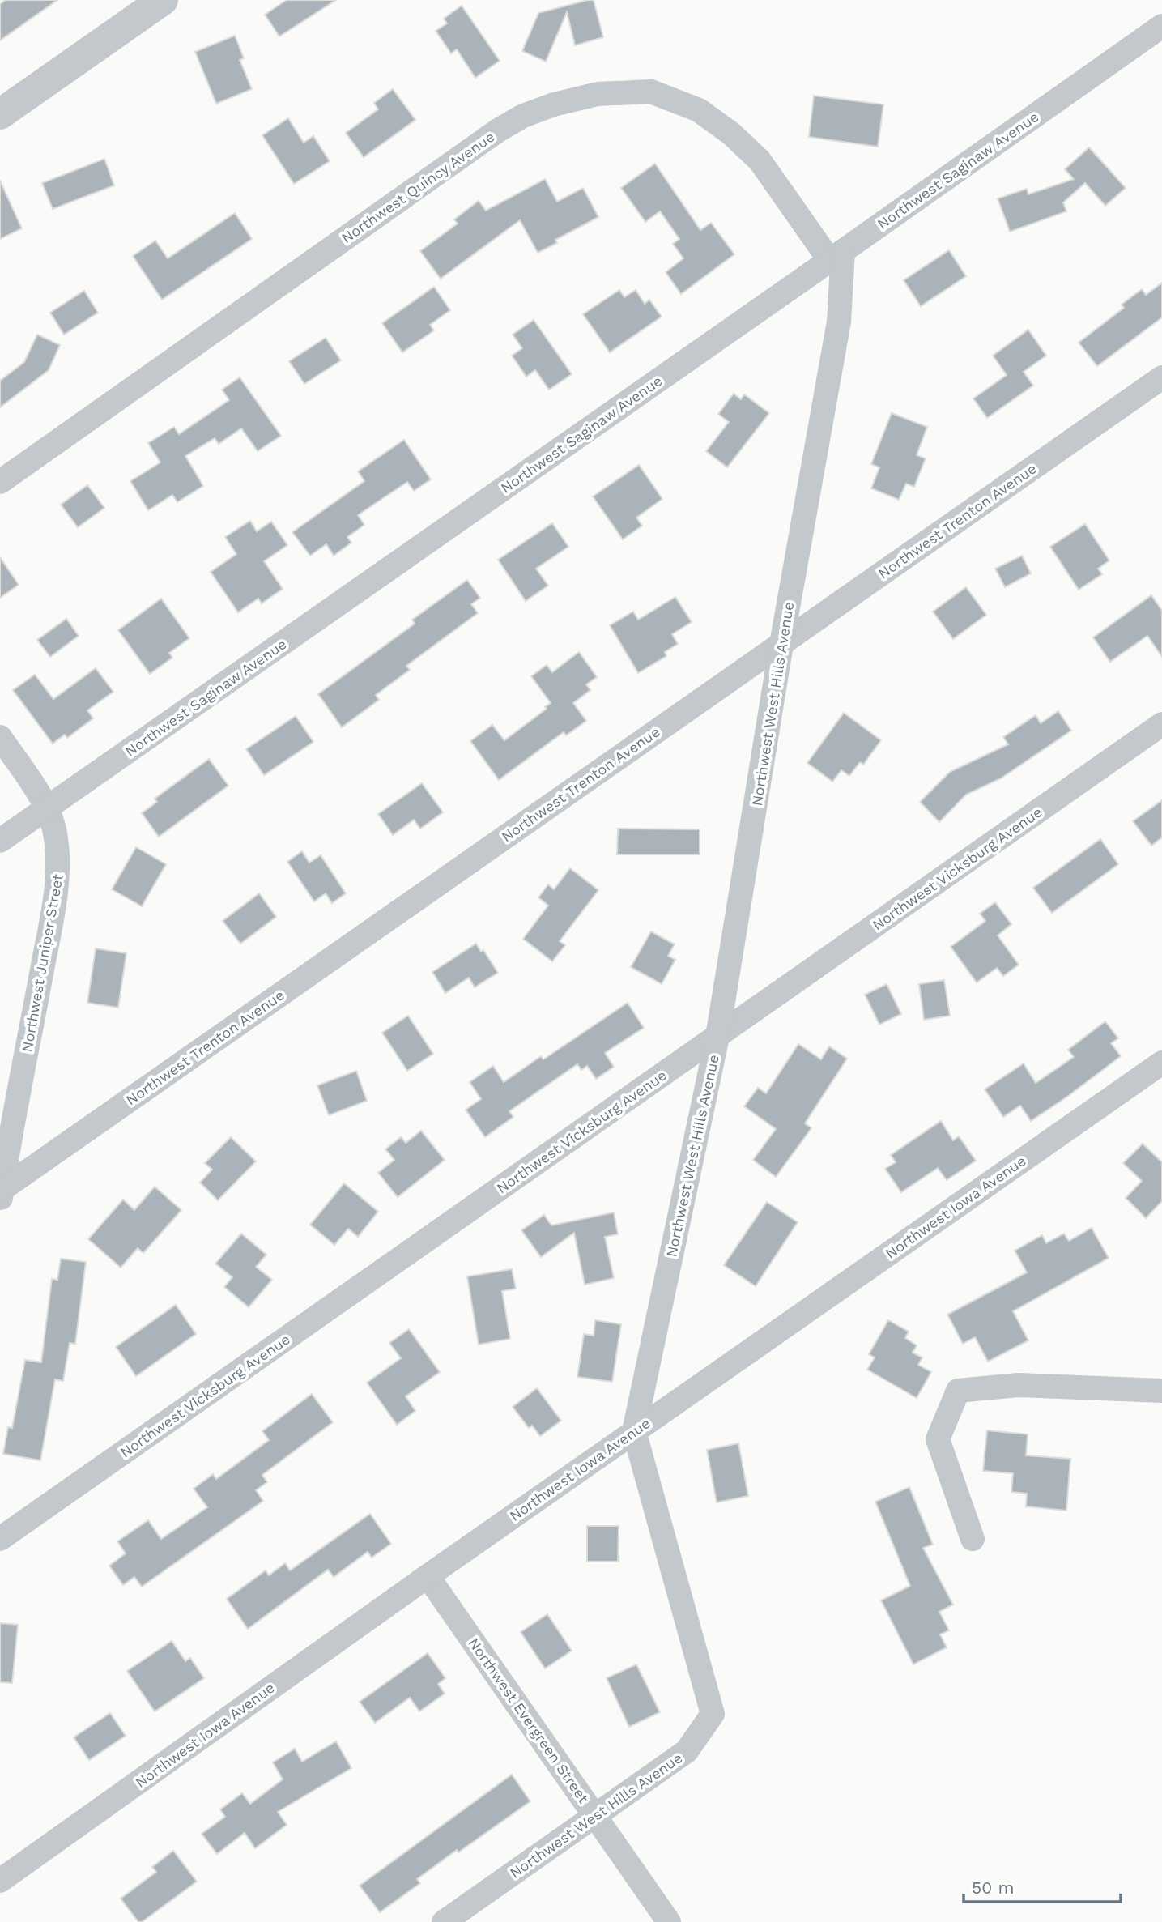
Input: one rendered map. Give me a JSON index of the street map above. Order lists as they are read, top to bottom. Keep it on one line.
{"streets":{"street":["Northwest Saginaw Avenue","Northwest Quincy Avenue","Northwest Trenton Avenue","Northwest West Hills Avenue","Northwest Vicksburg Avenue","Northwest Juniper Street","Northwest Iowa Avenue","Northwest Evergreen Street"]},"crossings":[["Northwest Saginaw Avenue","Northwest Quincy Avenue"],["Northwest Saginaw Avenue","Northwest West Hills Avenue"],["Northwest Saginaw Avenue","Northwest Juniper Street"],["Northwest Quincy Avenue","Northwest West Hills Avenue"],["Northwest Trenton Avenue","Northwest West Hills Avenue"],["Northwest Trenton Avenue","Northwest Juniper Street"],["Northwest West Hills Avenue","Northwest Vicksburg Avenue"],["Northwest West Hills Avenue","Northwest Iowa Avenue"],["Northwest West Hills Avenue","Northwest Evergreen Street"],["Northwest Iowa Avenue","Northwest Evergreen Street"]],"scale_bar":"50 m"}
